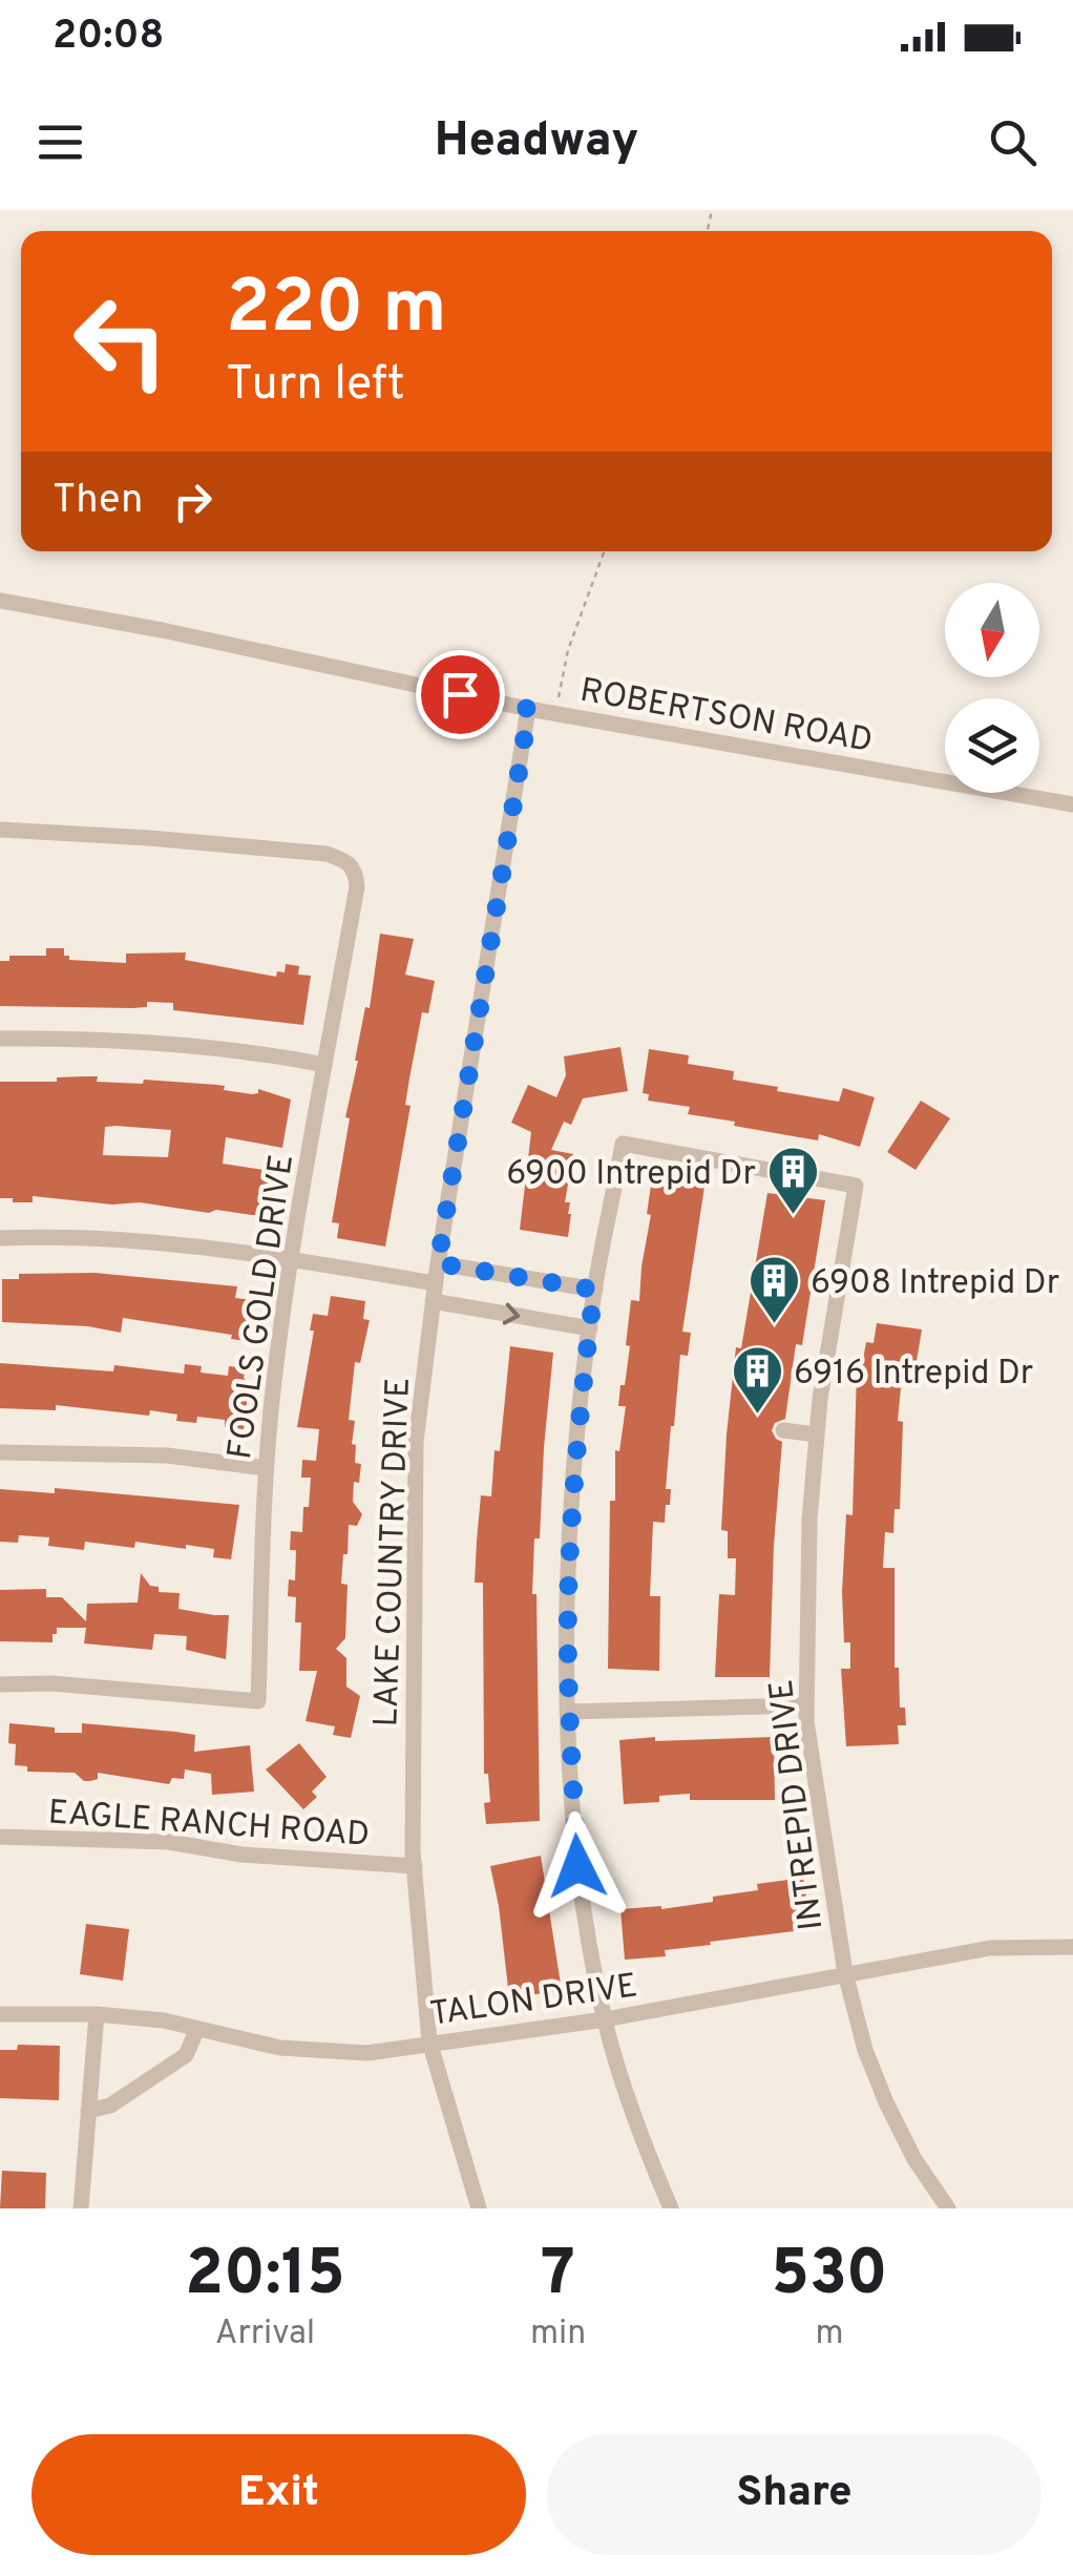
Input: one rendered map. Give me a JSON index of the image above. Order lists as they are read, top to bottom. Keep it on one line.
{"streets":{"street":["ROBERTSON ROAD","FOOLS GOLD DRIVE","LAKE COUNTRY DRIVE","INTREPID DRIVE","EAGLE RANCH ROAD","TALON DRIVE"]},"crossings":[["ROBERTSON ROAD","LAKE COUNTRY DRIVE"],["LAKE COUNTRY DRIVE","EAGLE RANCH ROAD"],["LAKE COUNTRY DRIVE","TALON DRIVE"],["INTREPID DRIVE","TALON DRIVE"]],"places":{"building":["6900 Intrepid Dr","6908 Intrepid Dr","6916 Intrepid Dr"]},"north":"bottom","page":{"status":"20:08","header":"Headway","turn":["220 m","Turn left"],"then":"Then","eta":["20:15","Arrival","7","min","530","m"],"buttons":["Exit","Share"]}}
